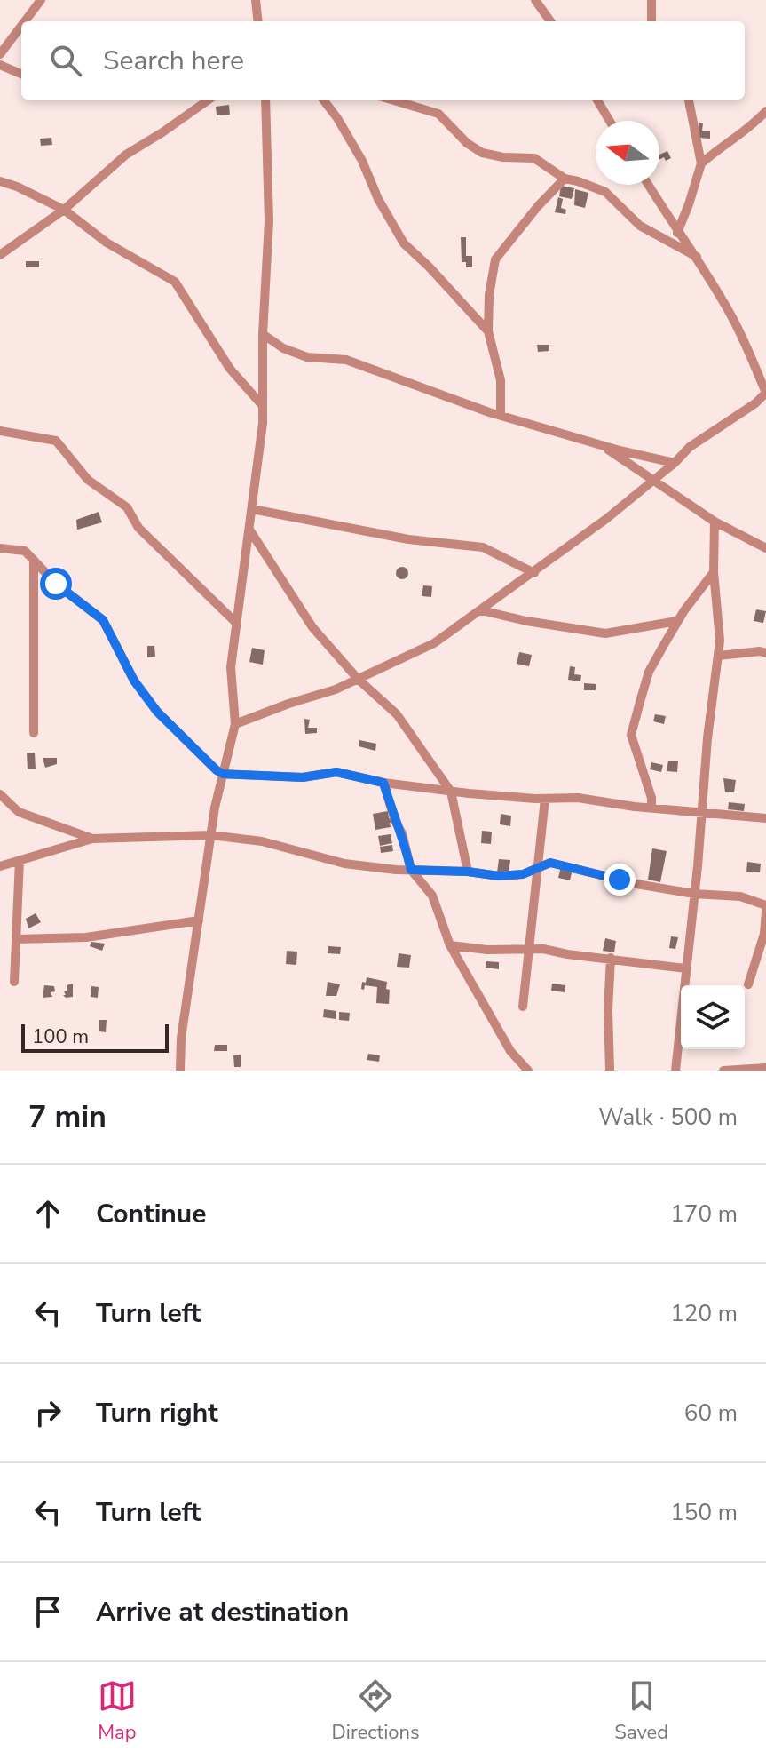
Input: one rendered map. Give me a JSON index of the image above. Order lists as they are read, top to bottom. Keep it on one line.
{"scale_bar":"100 m","north":"left","page":{"search":"Search here","scale":"100 m","heading":["7 min","Walk · 500 m"],"list":[["Continue","170 m"],["Turn left","120 m"],["Turn right","60 m"],["Turn left","150 m"],"Arrive at destination"],"nav":["Map","Directions","Saved"]}}
